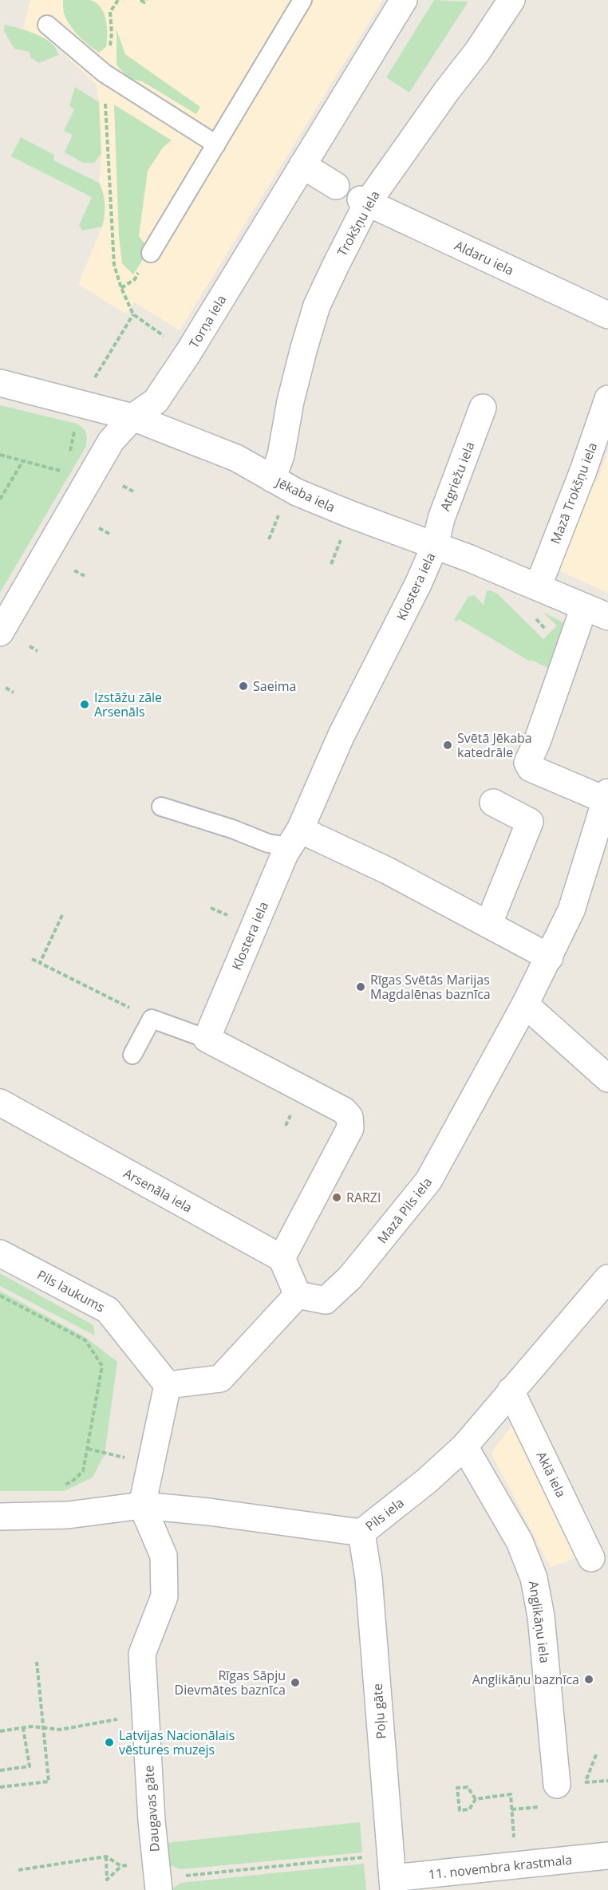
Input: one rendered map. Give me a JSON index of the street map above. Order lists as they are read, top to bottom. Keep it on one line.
{"streets":{"street":["Trokšņu iela","Aldaru iela","Torņa iela","Atgriežu iela","Mazā Trokšņu iela","Jēkaba iela","Klostera iela","Arsenāla iela","Mazā Pils iela","Pils laukums","Aklā iela","Pils iela","Anglikāņu iela","Poļu gāte","Daugavas gāte","11. novembra krastmala"]},"crossings":[["Trokšņu iela","Aldaru iela"],["Trokšņu iela","Jēkaba iela"],["Torņa iela","Jēkaba iela"],["Atgriežu iela","Jēkaba iela"],["Atgriežu iela","Klostera iela"],["Mazā Trokšņu iela","Jēkaba iela"],["Jēkaba iela","Klostera iela"],["Aklā iela","Pils iela"],["Pils iela","Anglikāņu iela"],["Pils iela","Poļu gāte"],["Pils iela","Daugavas gāte"],["Poļu gāte","11. novembra krastmala"]],"places":["Saeima","Izstāžu zāle Arsenāls","Svētā Jēkaba katedrāle","Rīgas Svētās Marijas Magdalēnas baznīca","RARZI","Anglikāņu baznīca","Rīgas Sāpju Dievmātes baznīca","Latvijas Nacionālais vēstures muzejs"]}
